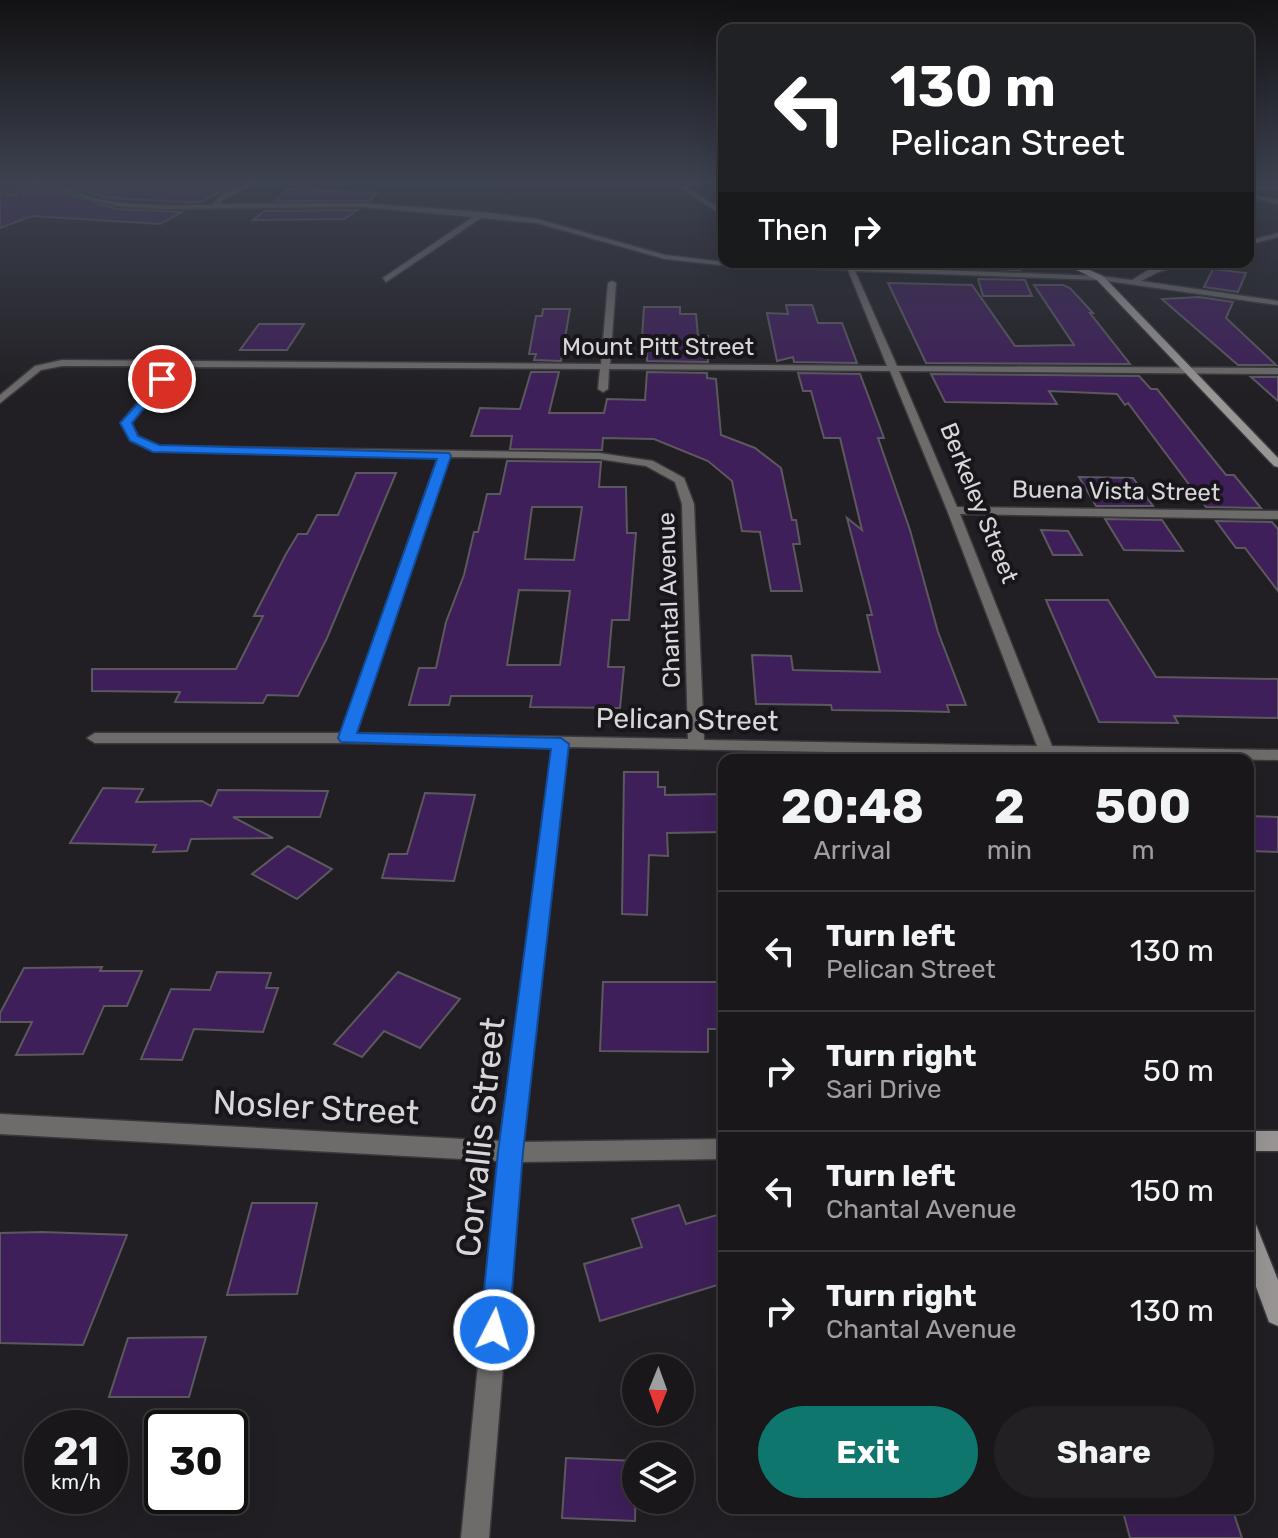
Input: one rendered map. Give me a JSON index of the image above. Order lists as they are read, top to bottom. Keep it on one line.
{"streets":{"street":["Mount Pitt Street","Buena Vista Street","Berkeley Street","Chantal Avenue","Pelican Street","Nosler Street","Corvallis Street"]},"crossings":[["Mount Pitt Street","Berkeley Street"],["Mount Pitt Street","Chantal Avenue"],["Buena Vista Street","Berkeley Street"],["Chantal Avenue","Pelican Street"],["Pelican Street","Corvallis Street"],["Nosler Street","Corvallis Street"]],"north":"bottom","page":{"turn":["130 m","Pelican Street"],"then":"Then","eta":["20:48","Arrival","2","min","500","m"],"list":[{"name":"Turn left","note":"Pelican Street","value":"130 m"},{"name":"Turn right","note":"Sari Drive","value":"50 m"},{"name":"Turn left","note":"Chantal Avenue","value":"150 m"},{"name":"Turn right","note":"Chantal Avenue","value":"130 m"}],"buttons":["Exit","Share"],"speed":"21 km/h","limit":"30"}}
